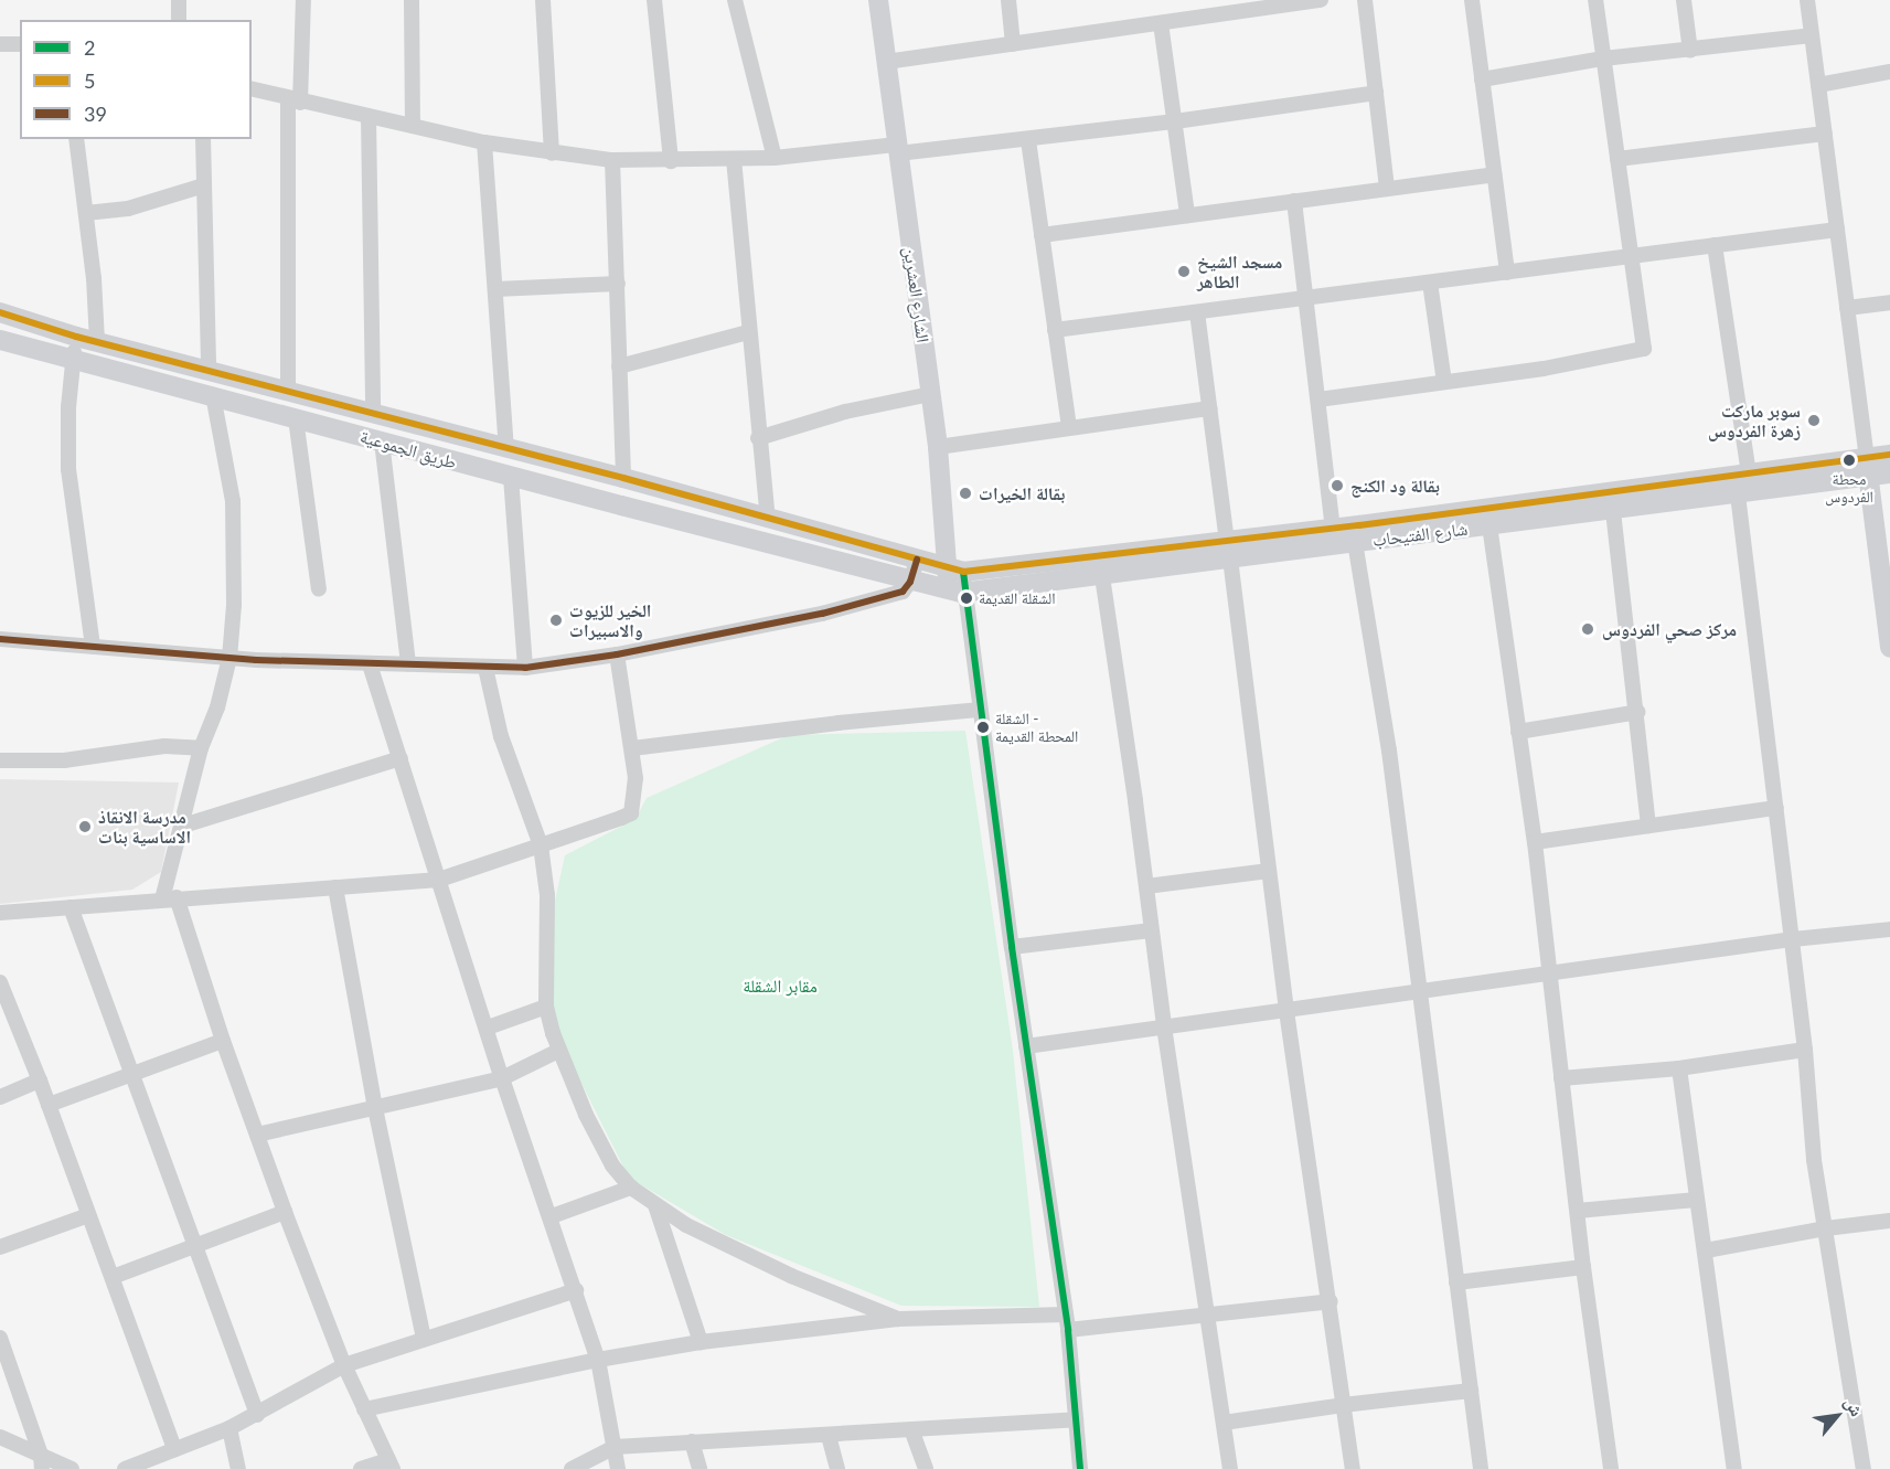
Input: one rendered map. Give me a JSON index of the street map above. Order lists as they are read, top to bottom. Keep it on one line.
{"streets":{"main road":["الشارع العشرين","طريق الجموعية","شارع الفتيحاب"]},"crossings":[["الشارع العشرين","طريق الجموعية"],["الشارع العشرين","شارع الفتيحاب"],["طريق الجموعية","شارع الفتيحاب"]],"parks":["مقابر الشقلة"],"places":["مسجد الشيخ الطاهر","سوبر ماركت زهرة الفردوس","محطة الفردوس","بقالة ود الكنج","بقالة الخيرات","الشقلة القديمة","الخير للزيوت والاسبيرات","مركز صحي الفردوس","الشقلة - المحطة القديمة","مدرسة الانقاذ الاساسية بنات"],"lines":["transit line 5","transit line 39","transit line 2"],"legend":["2","5","39"],"north":"top right"}
